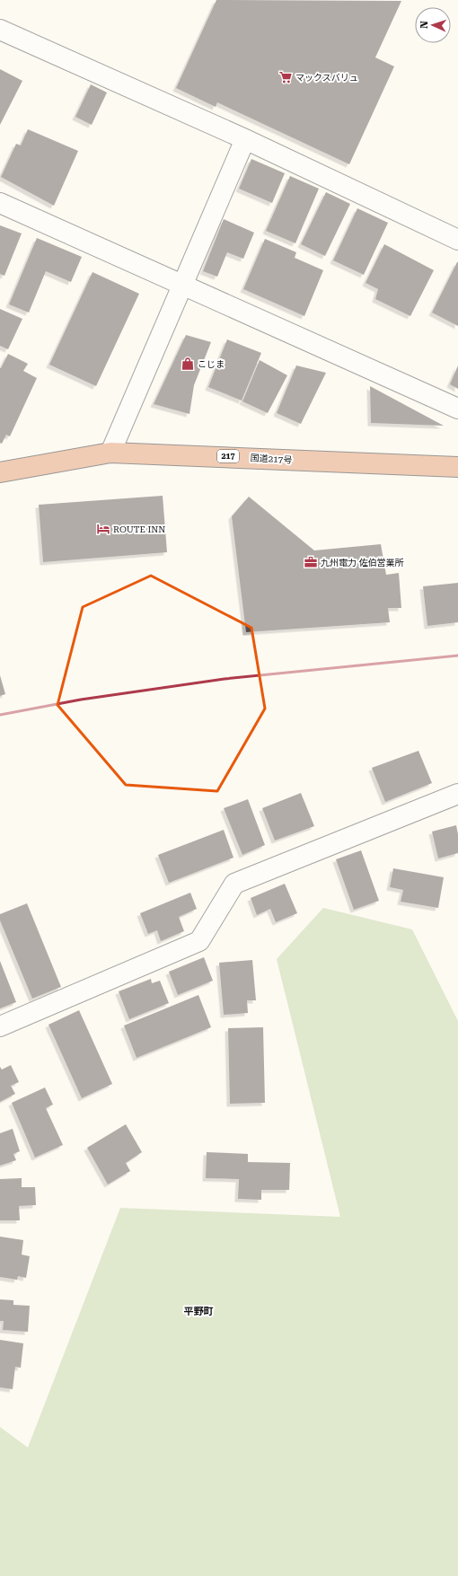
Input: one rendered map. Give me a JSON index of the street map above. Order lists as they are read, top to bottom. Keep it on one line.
{"streets":{"highway":["217","国道217号"]},"districts":["平野町"],"places":{"supermarket":["マックスバリュ"],"shop":["こじま"],"hotel":["ROUTE INN"],"office":["九州電力 佐伯営業所"]},"north":"left"}
